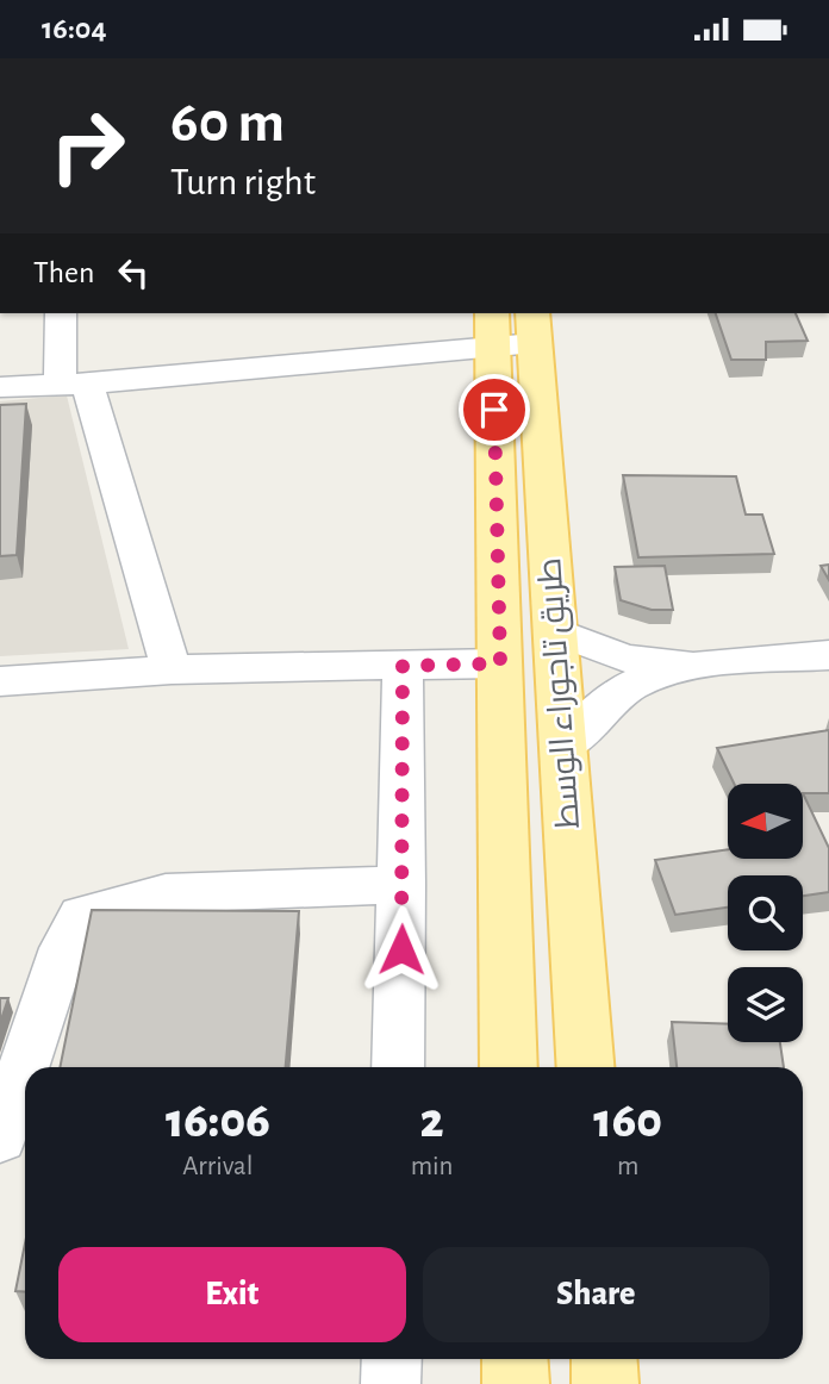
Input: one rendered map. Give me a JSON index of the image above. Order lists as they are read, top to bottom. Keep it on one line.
{"streets":{"main road":["طريق تاجوراء الوسط"]},"north":"left","page":{"status":"16:04","turn":["60 m","Turn right"],"then":"Then","eta":["16:06","Arrival","2","min","160","m"],"buttons":["Exit","Share"]}}
